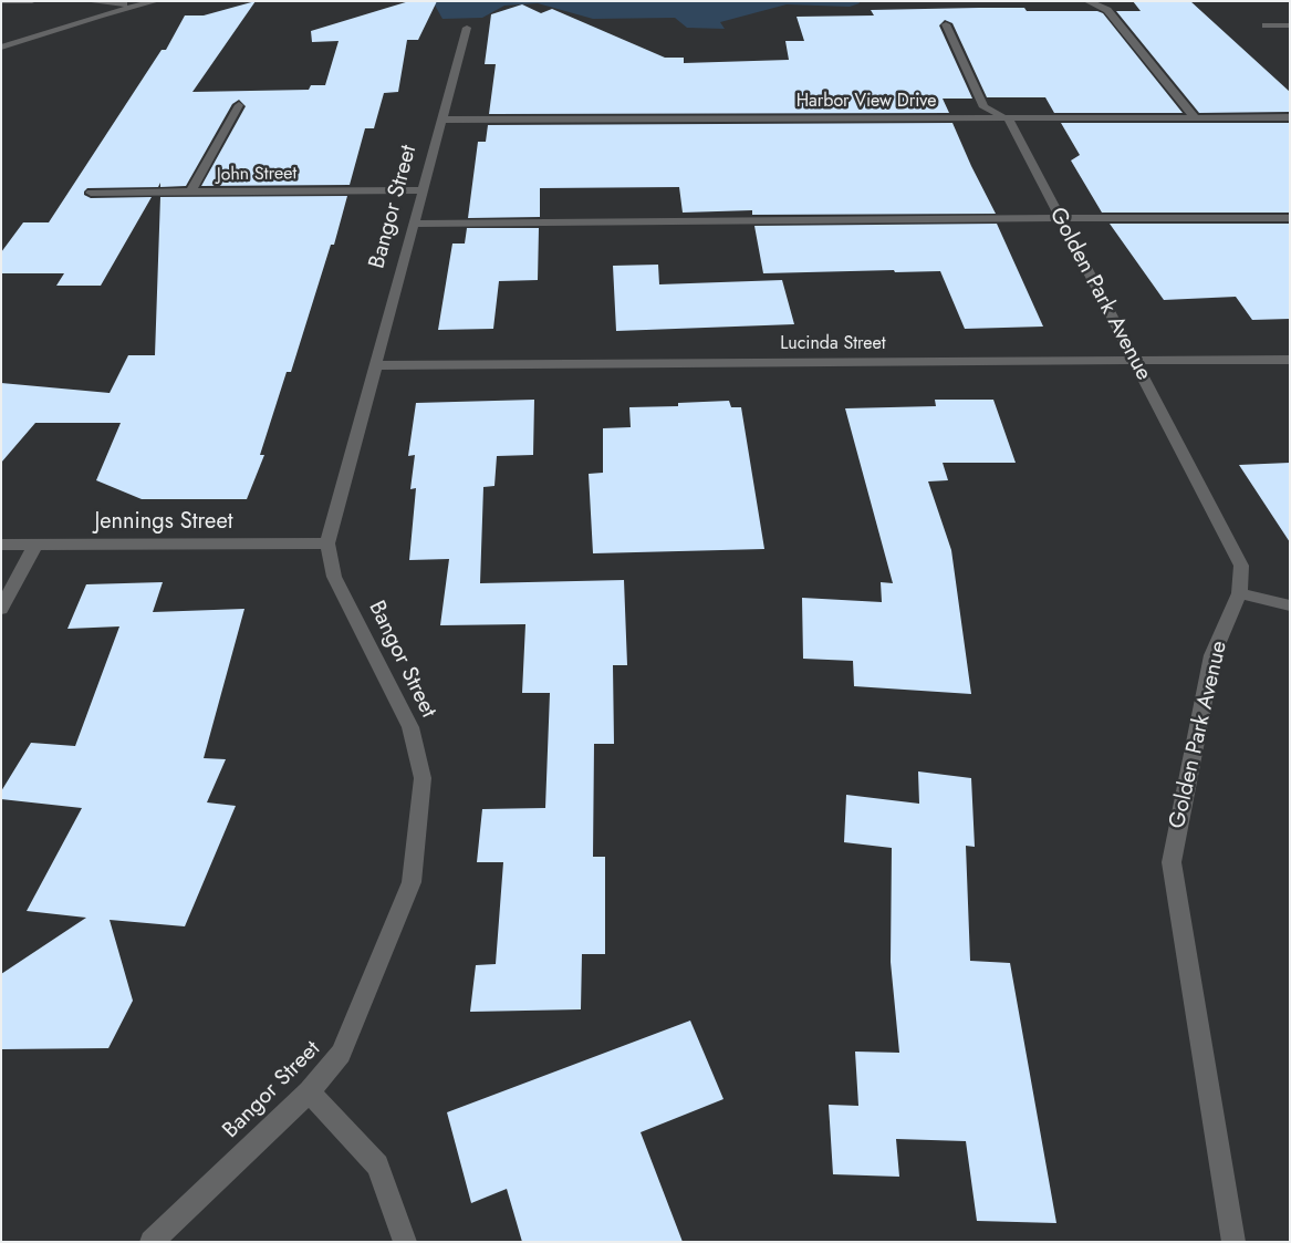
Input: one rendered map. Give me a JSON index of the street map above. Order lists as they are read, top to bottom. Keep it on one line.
{"streets":{"street":["Harbor View Drive","John Street","Bangor Street","Golden Park Avenue","Lucinda Street","Jennings Street"]},"crossings":[["Harbor View Drive","Bangor Street"],["Harbor View Drive","Golden Park Avenue"],["John Street","Bangor Street"],["Bangor Street","Lucinda Street"],["Bangor Street","Jennings Street"],["Golden Park Avenue","Lucinda Street"]]}
